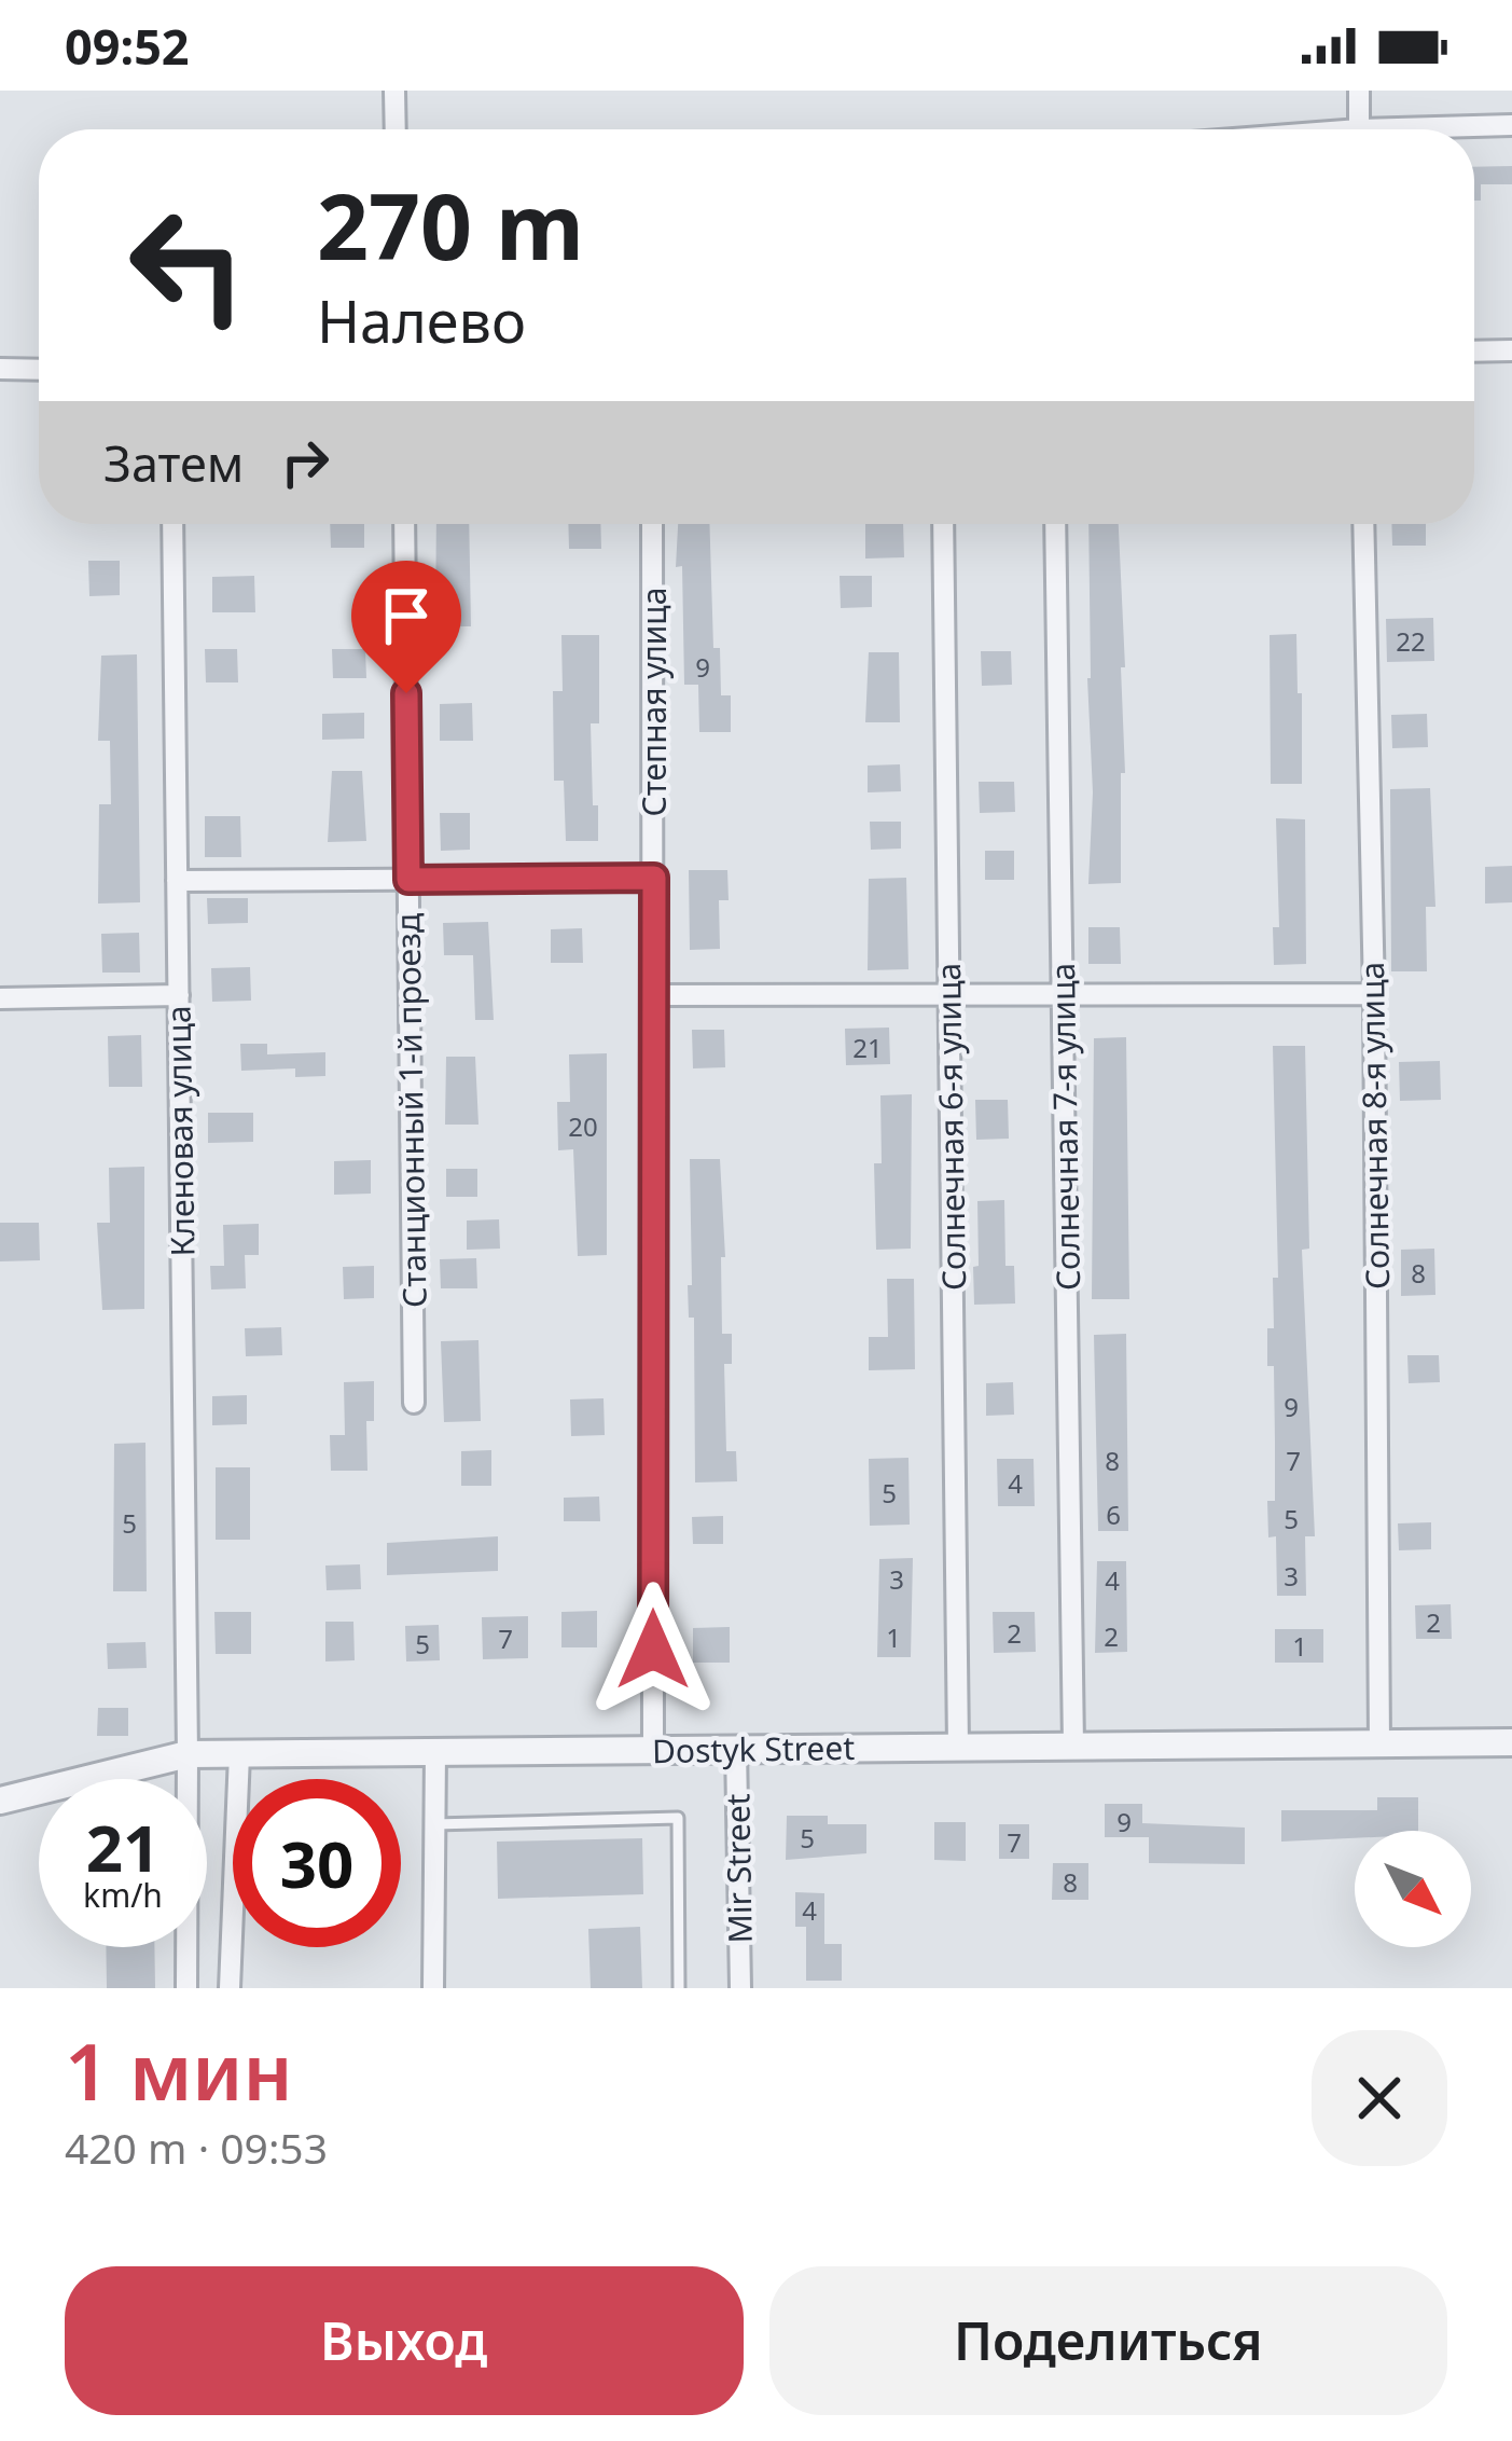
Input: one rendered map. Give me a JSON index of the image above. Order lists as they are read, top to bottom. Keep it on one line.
{"streets":{"street":["Степная улица","Станционный 1-й проезд","Солнечная 8-я улица","Солнечная 6-я улица","Солнечная 7-я улица","Кленовая улица","Dostyk Street","Mir Street"]},"crossings":[["Степная улица","Dostyk Street"],["Солнечная 8-я улица","Dostyk Street"],["Солнечная 6-я улица","Dostyk Street"],["Солнечная 7-я улица","Dostyk Street"],["Кленовая улица","Dostyk Street"],["Dostyk Street","Mir Street"]],"house_numbers":["22","9","21","20","8","9","8","7","4","5","6","5","5","3","3","4","2","2","2","1","7","5","1","9","5","7","8","4"],"north":"bottom right","page":{"status":"09:52","turn":["270 m","Налево"],"then":"Затем","speed":"21 km/h","limit":"30","heading":["1 мин","420 m · 09:53"],"buttons":["Выход","Поделиться"]}}
